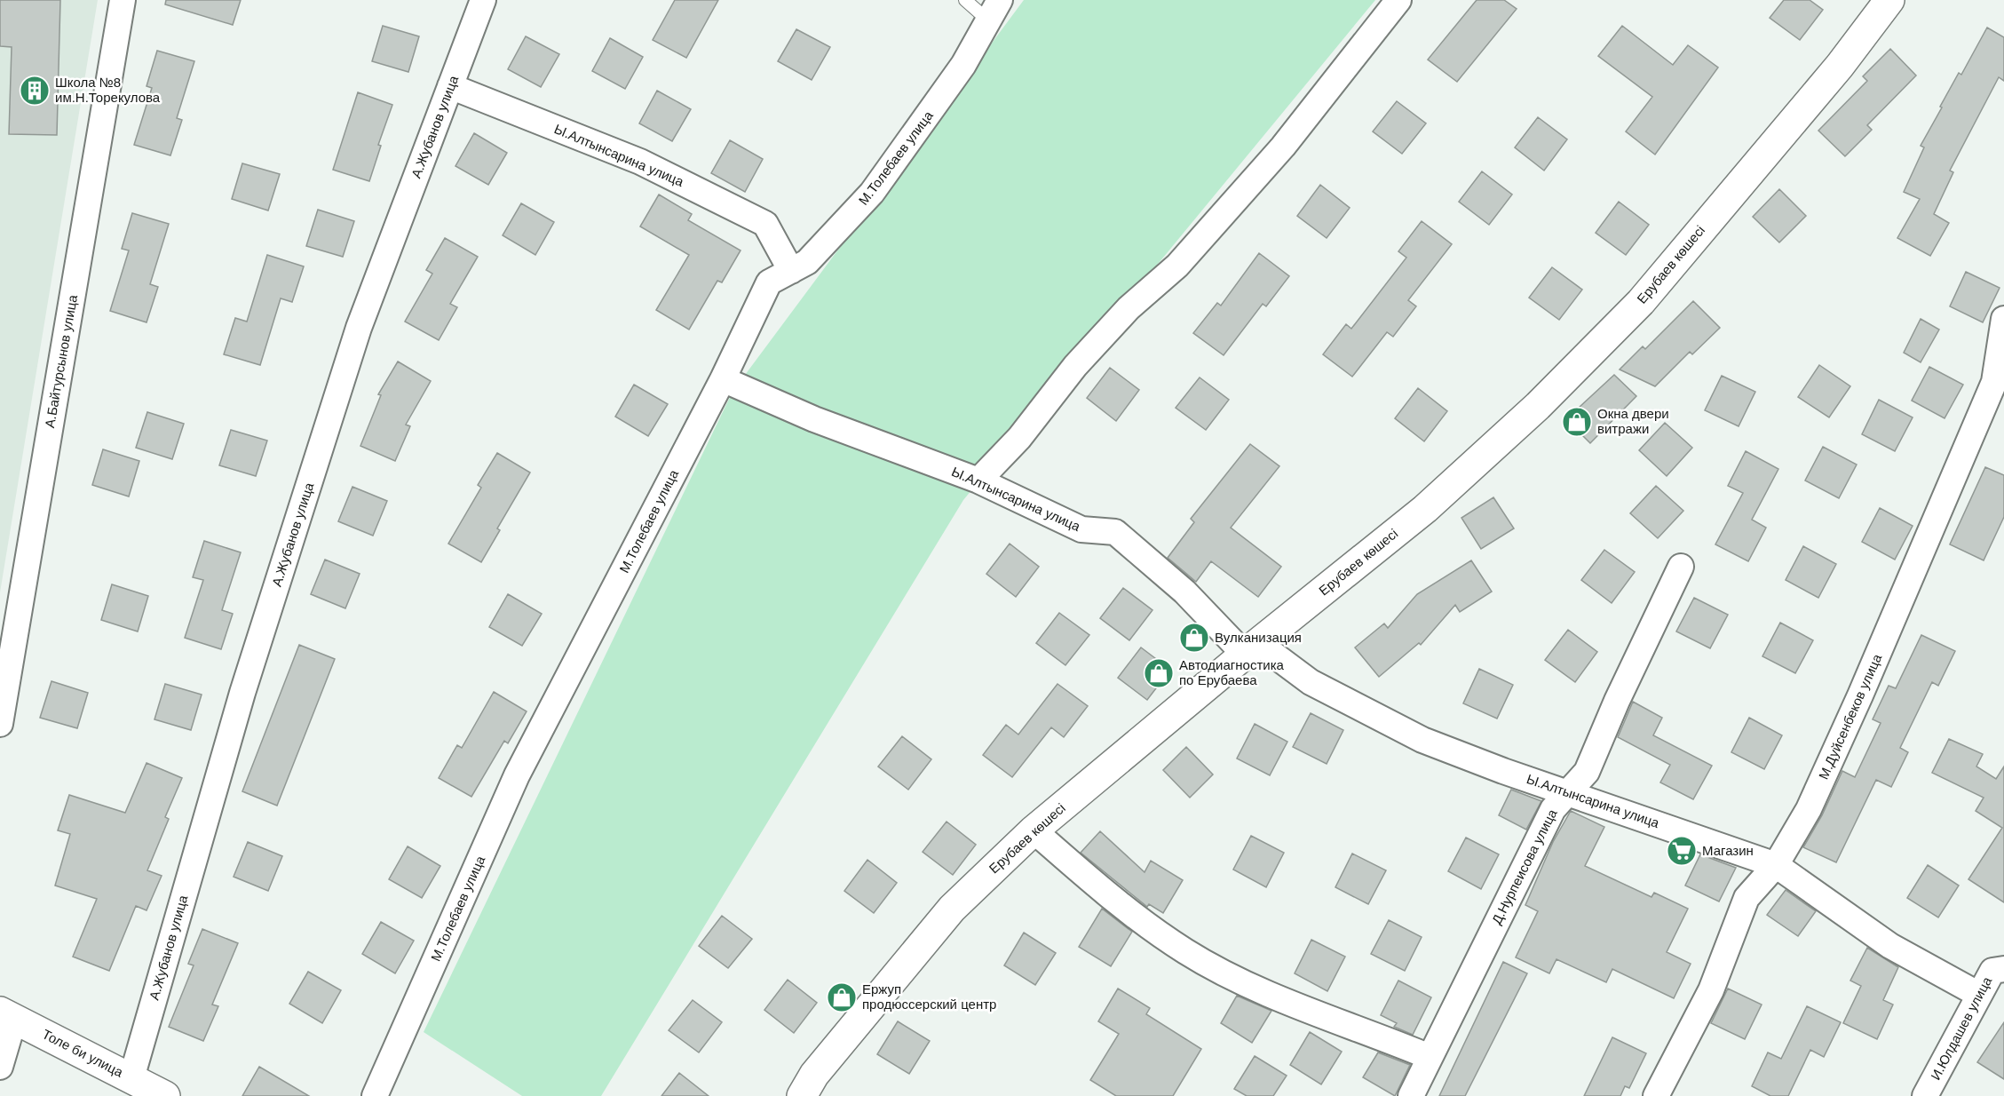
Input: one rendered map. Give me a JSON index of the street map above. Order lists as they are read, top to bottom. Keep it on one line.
{"streets":{"main road":["Ерубаев көшесі","Толе би улица"],"street":["А.Жубанов улица","Ы.Алтынсарина улица","М.Толебаев улица","А.Байтурсынов улица","М.Дуйсенбеков улица","Д.Нурпеисова улица","И.Юлдашев улица"]},"crossings":[["А.Жубанов улица","Ы.Алтынсарина улица"],["А.Жубанов улица","Толе би улица"],["Ы.Алтынсарина улица","М.Толебаев улица"],["Ы.Алтынсарина улица","Ерубаев көшесі"],["Ы.Алтынсарина улица","М.Дуйсенбеков улица"],["Ы.Алтынсарина улица","Д.Нурпеисова улица"],["Ы.Алтынсарина улица","И.Юлдашев улица"]],"places":{"building":["Школа №8 им.Н.Торекулова"],"shop":["Окна двери витражи","Вулканизация","Автодиагностика по Ерубаева","Ержуп продюссерский центр"],"supermarket":["Магазин"]}}
